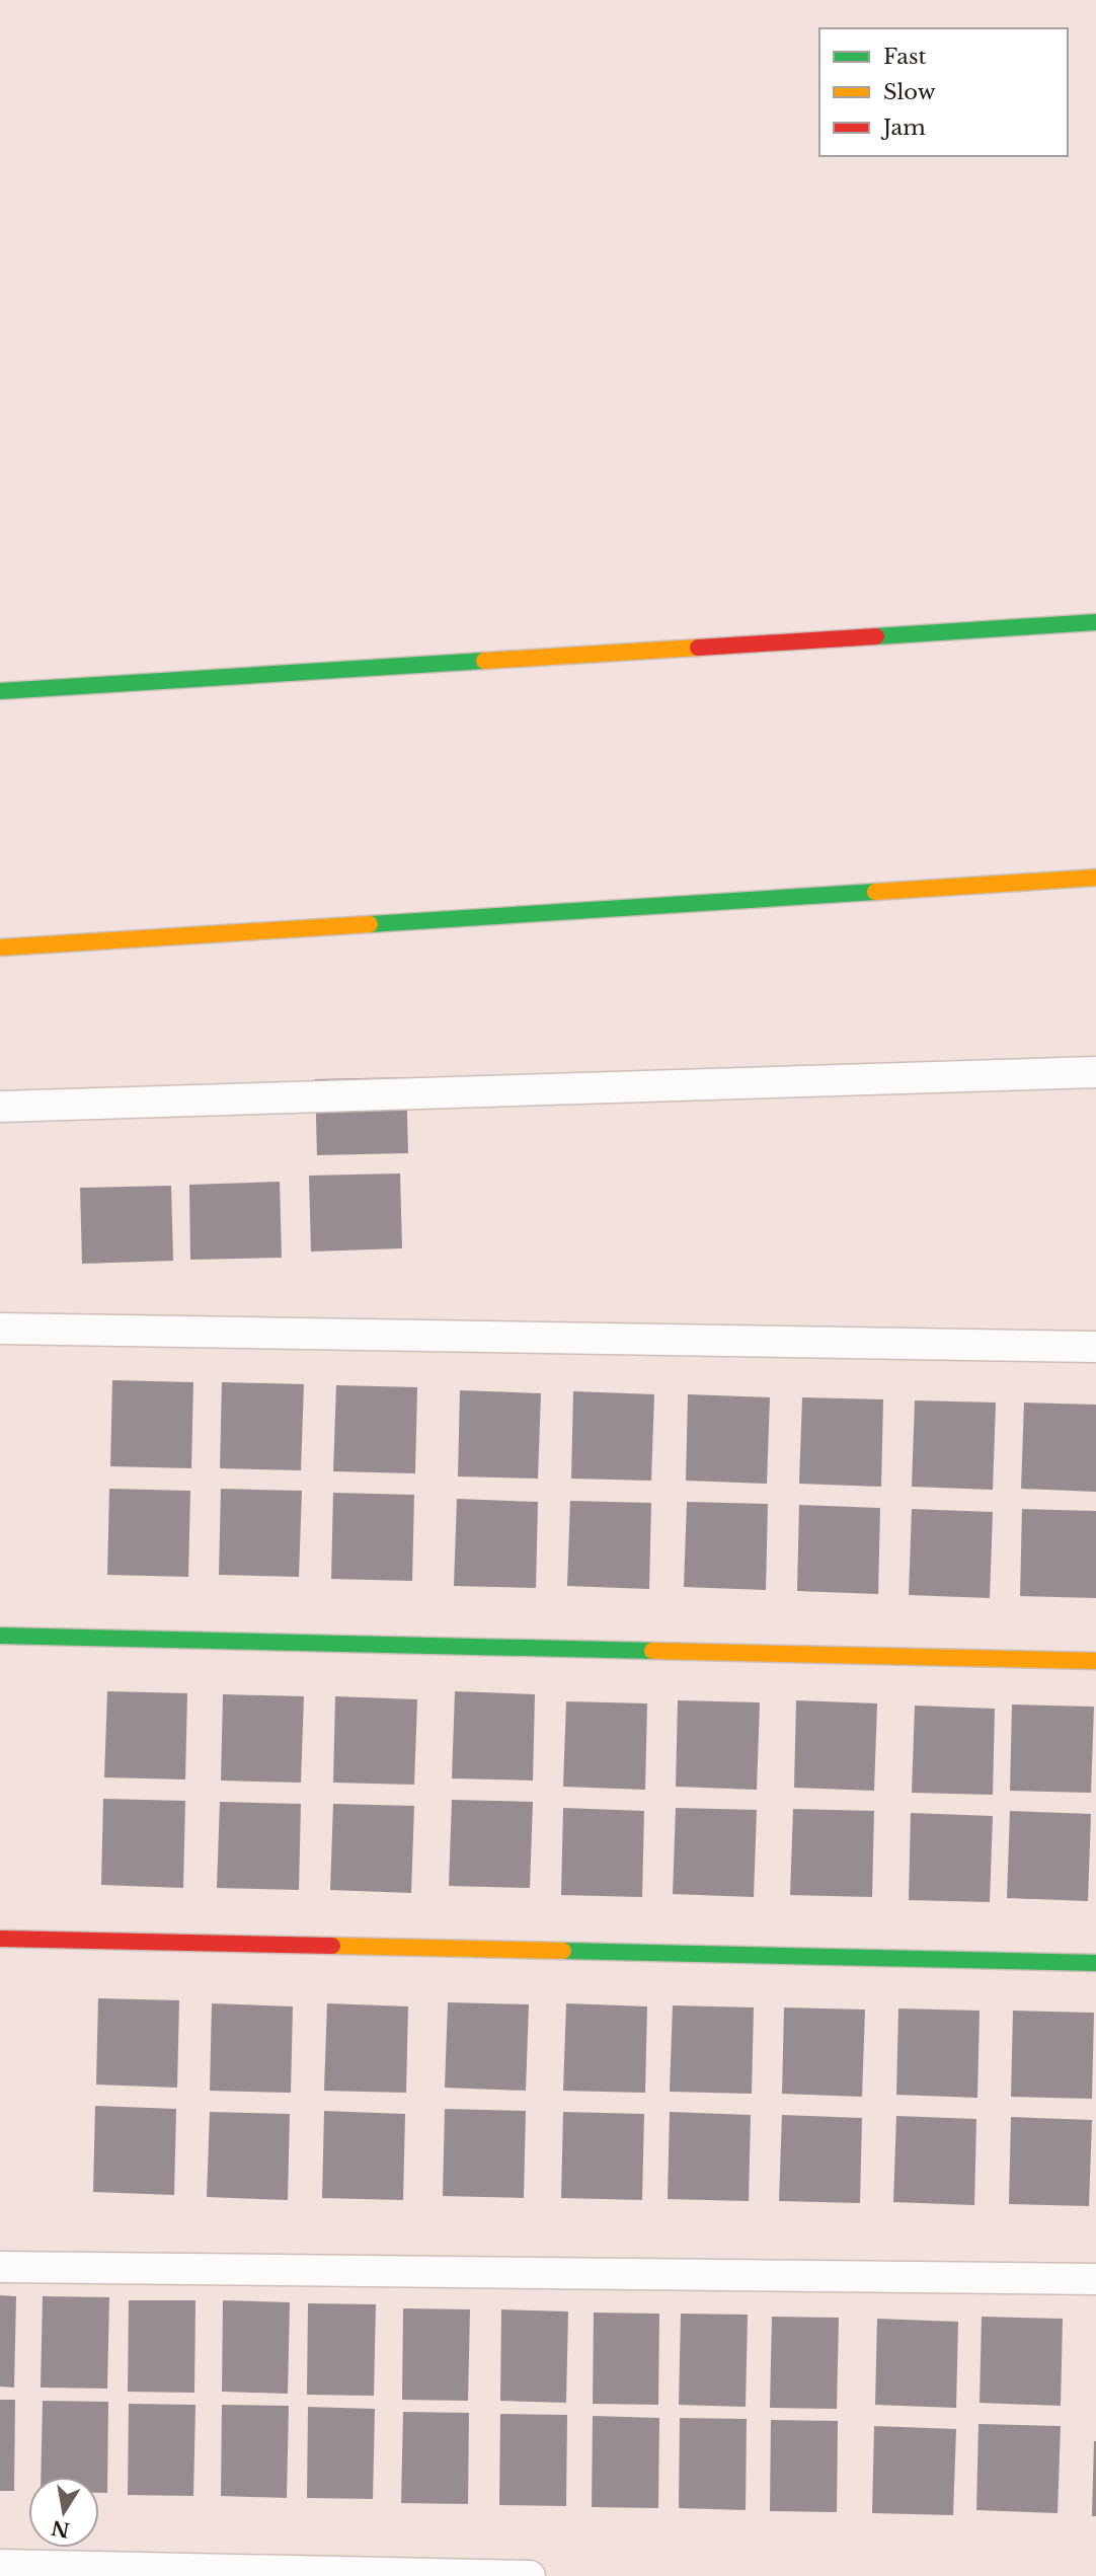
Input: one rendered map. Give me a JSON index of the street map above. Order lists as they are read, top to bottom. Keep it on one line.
{"legend":["Fast","Slow","Jam"],"north":"bottom"}
